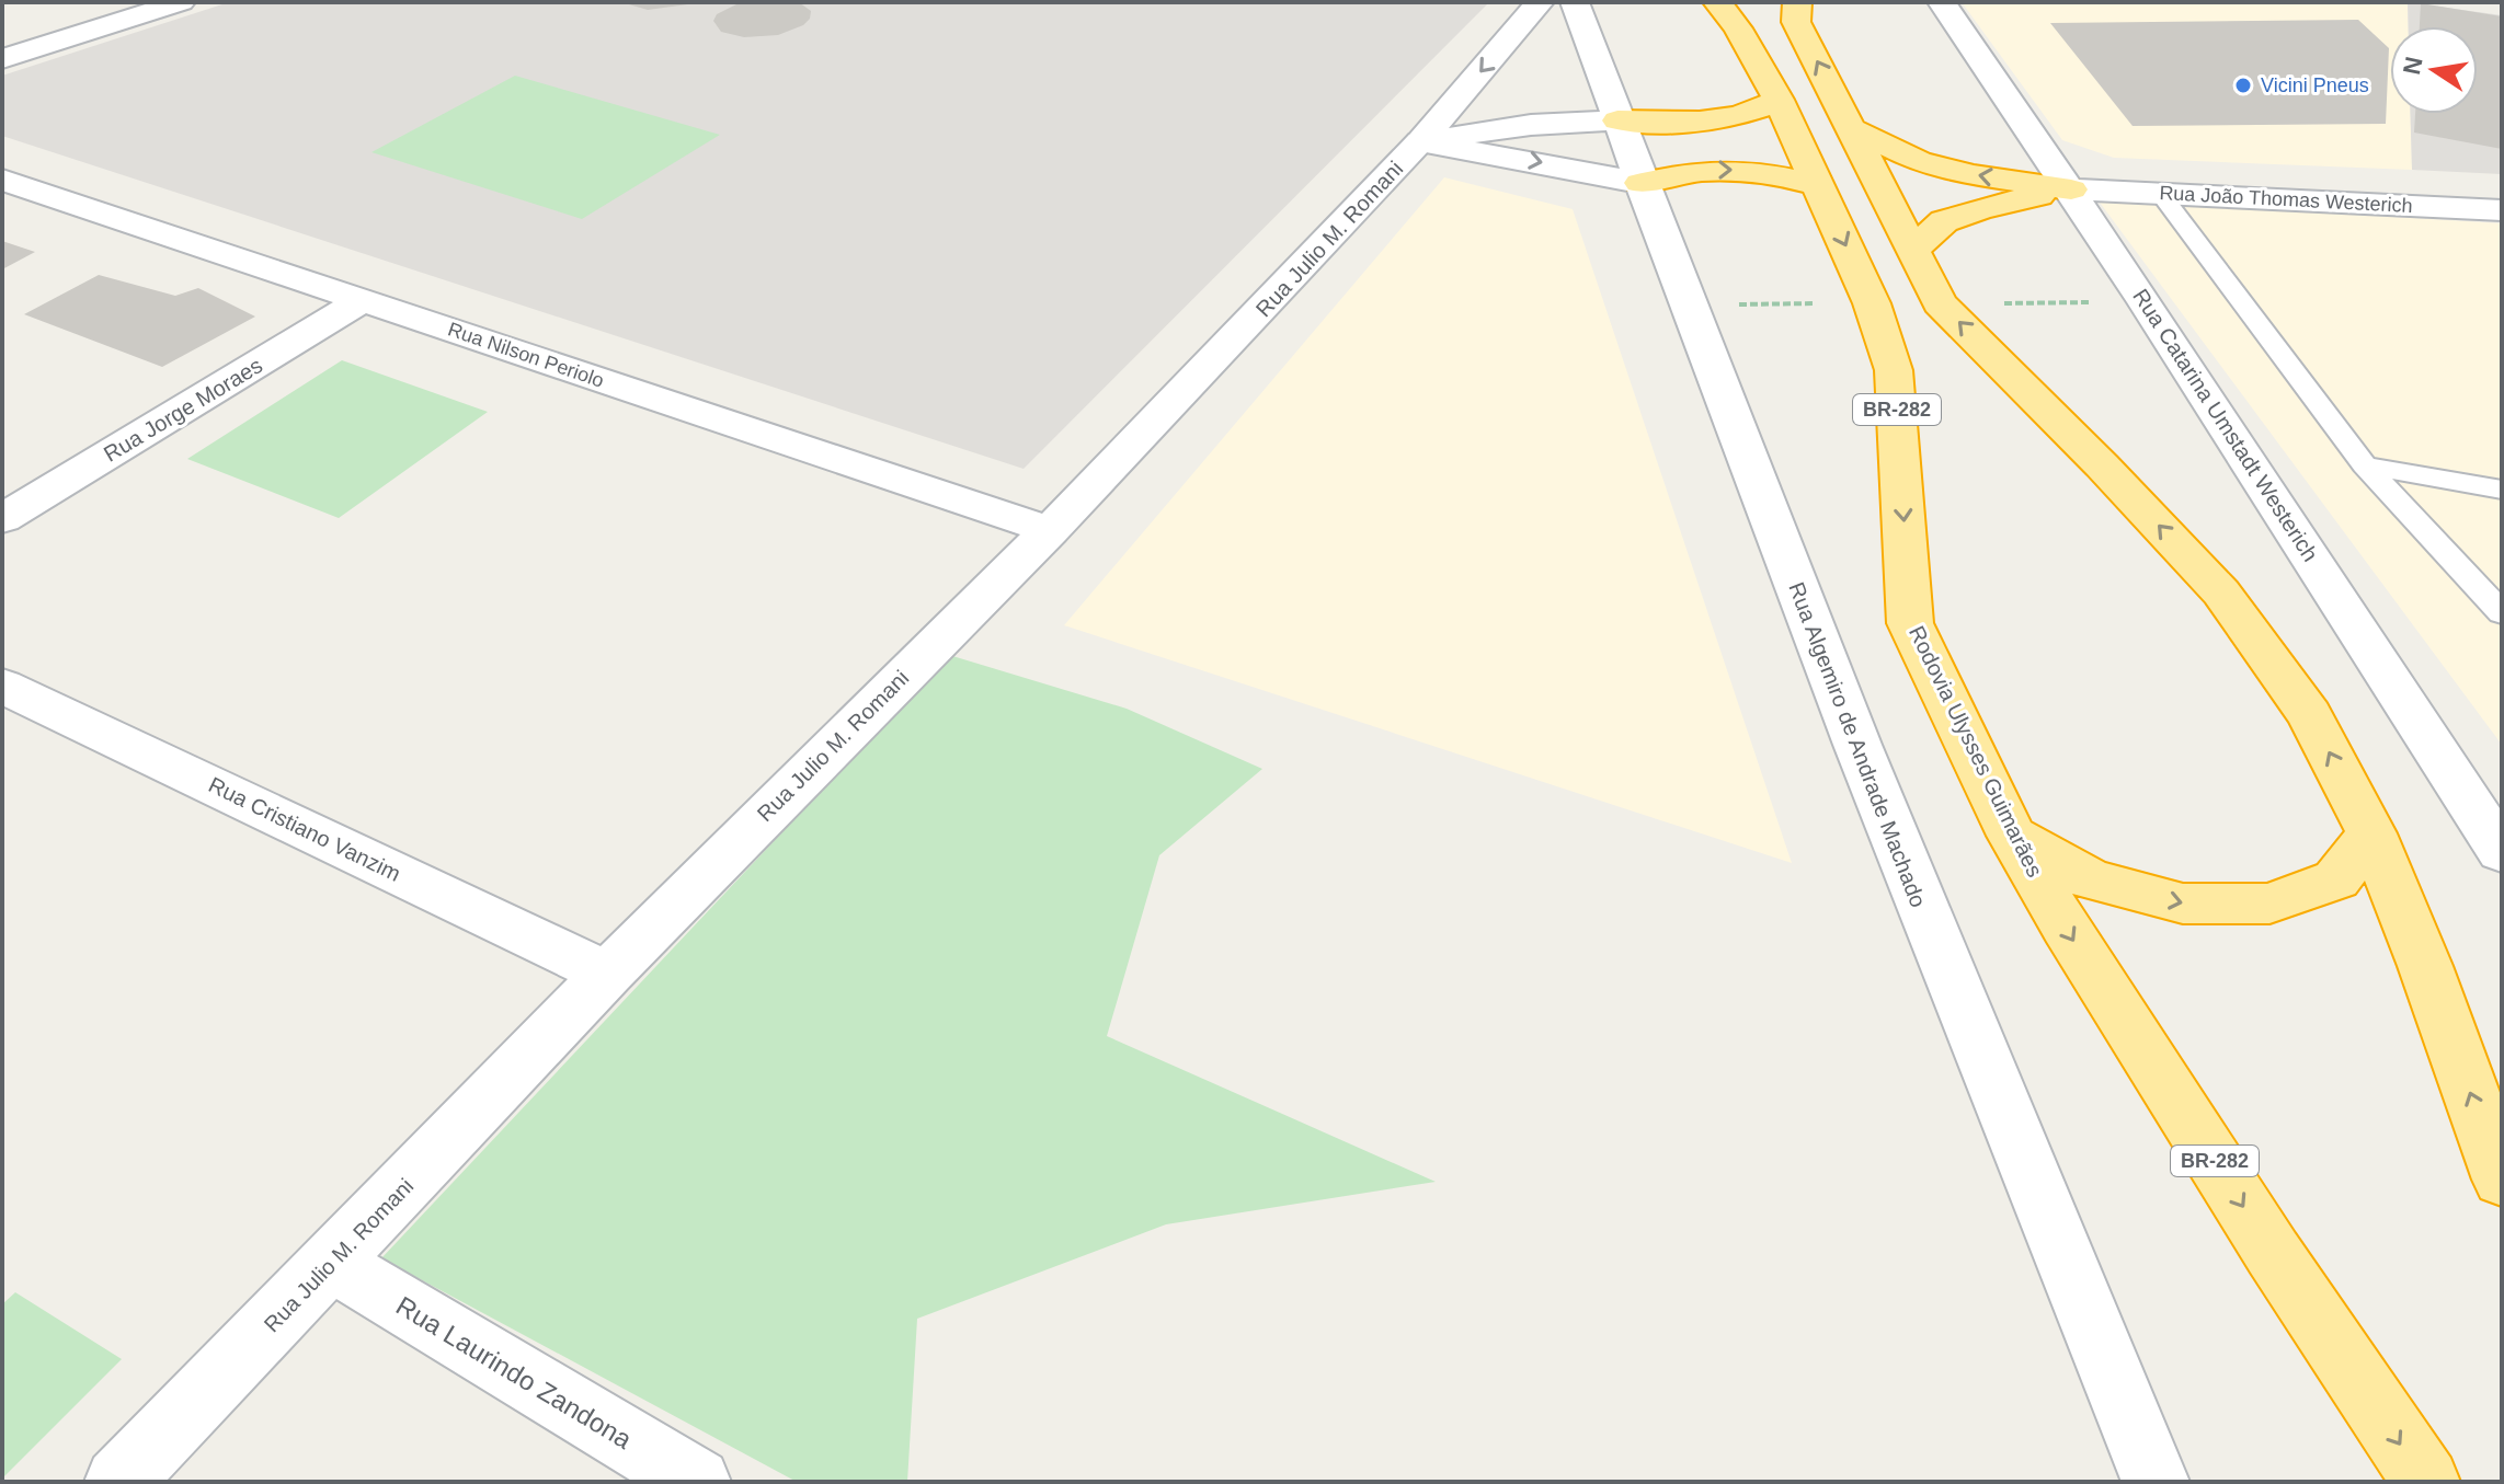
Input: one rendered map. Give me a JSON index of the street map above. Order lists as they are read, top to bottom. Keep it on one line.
{"streets":{"highway":["BR-282","Rodovia Ulysses Guimarães"],"street":["Rua João Thomas Westerich","Rua Julio M. Romani","Rua Nilson Periolo","Rua Jorge Moraes","Rua Catarina Umstadt Westerich","Rua Algemiro de Andrade Machado","Rua Cristiano Vanzim","Rua Laurindo Zandona"]},"crossings":[["Rua João Thomas Westerich","Rua Catarina Umstadt Westerich"],["Rua Julio M. Romani","Rua Nilson Periolo"],["Rua Julio M. Romani","Rua Cristiano Vanzim"],["Rua Julio M. Romani","Rua Laurindo Zandona"],["Rua Nilson Periolo","Rua Jorge Moraes"]],"places":["Vicini Pneus"],"north":"left"}
